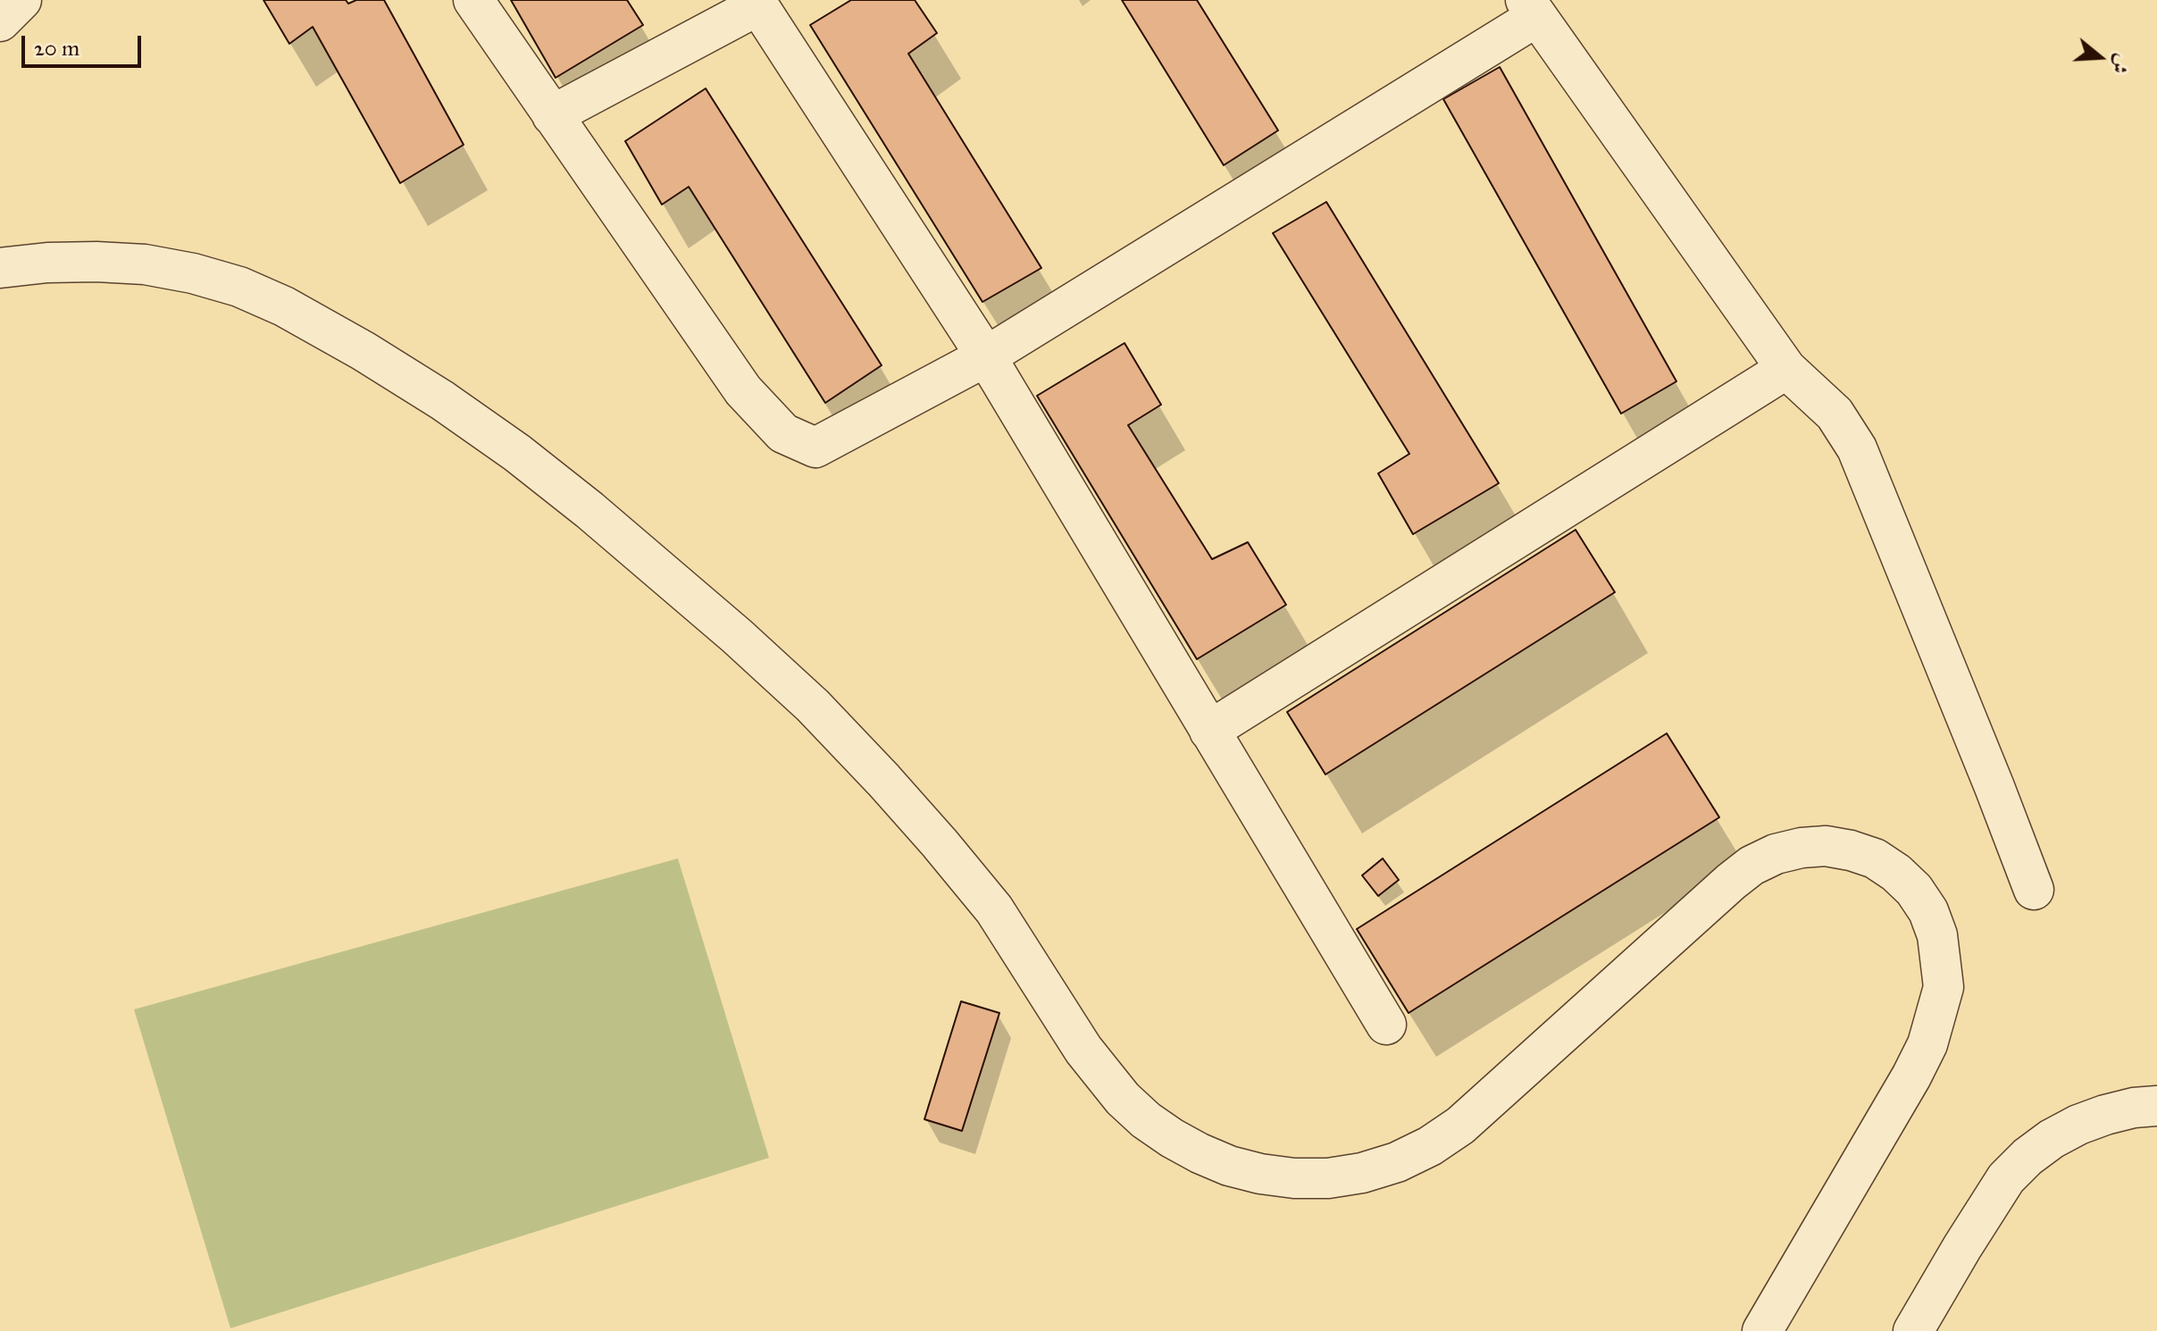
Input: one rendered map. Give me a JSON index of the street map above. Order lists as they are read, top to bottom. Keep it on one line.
{"scale_bar":"20 m","north":"right"}
